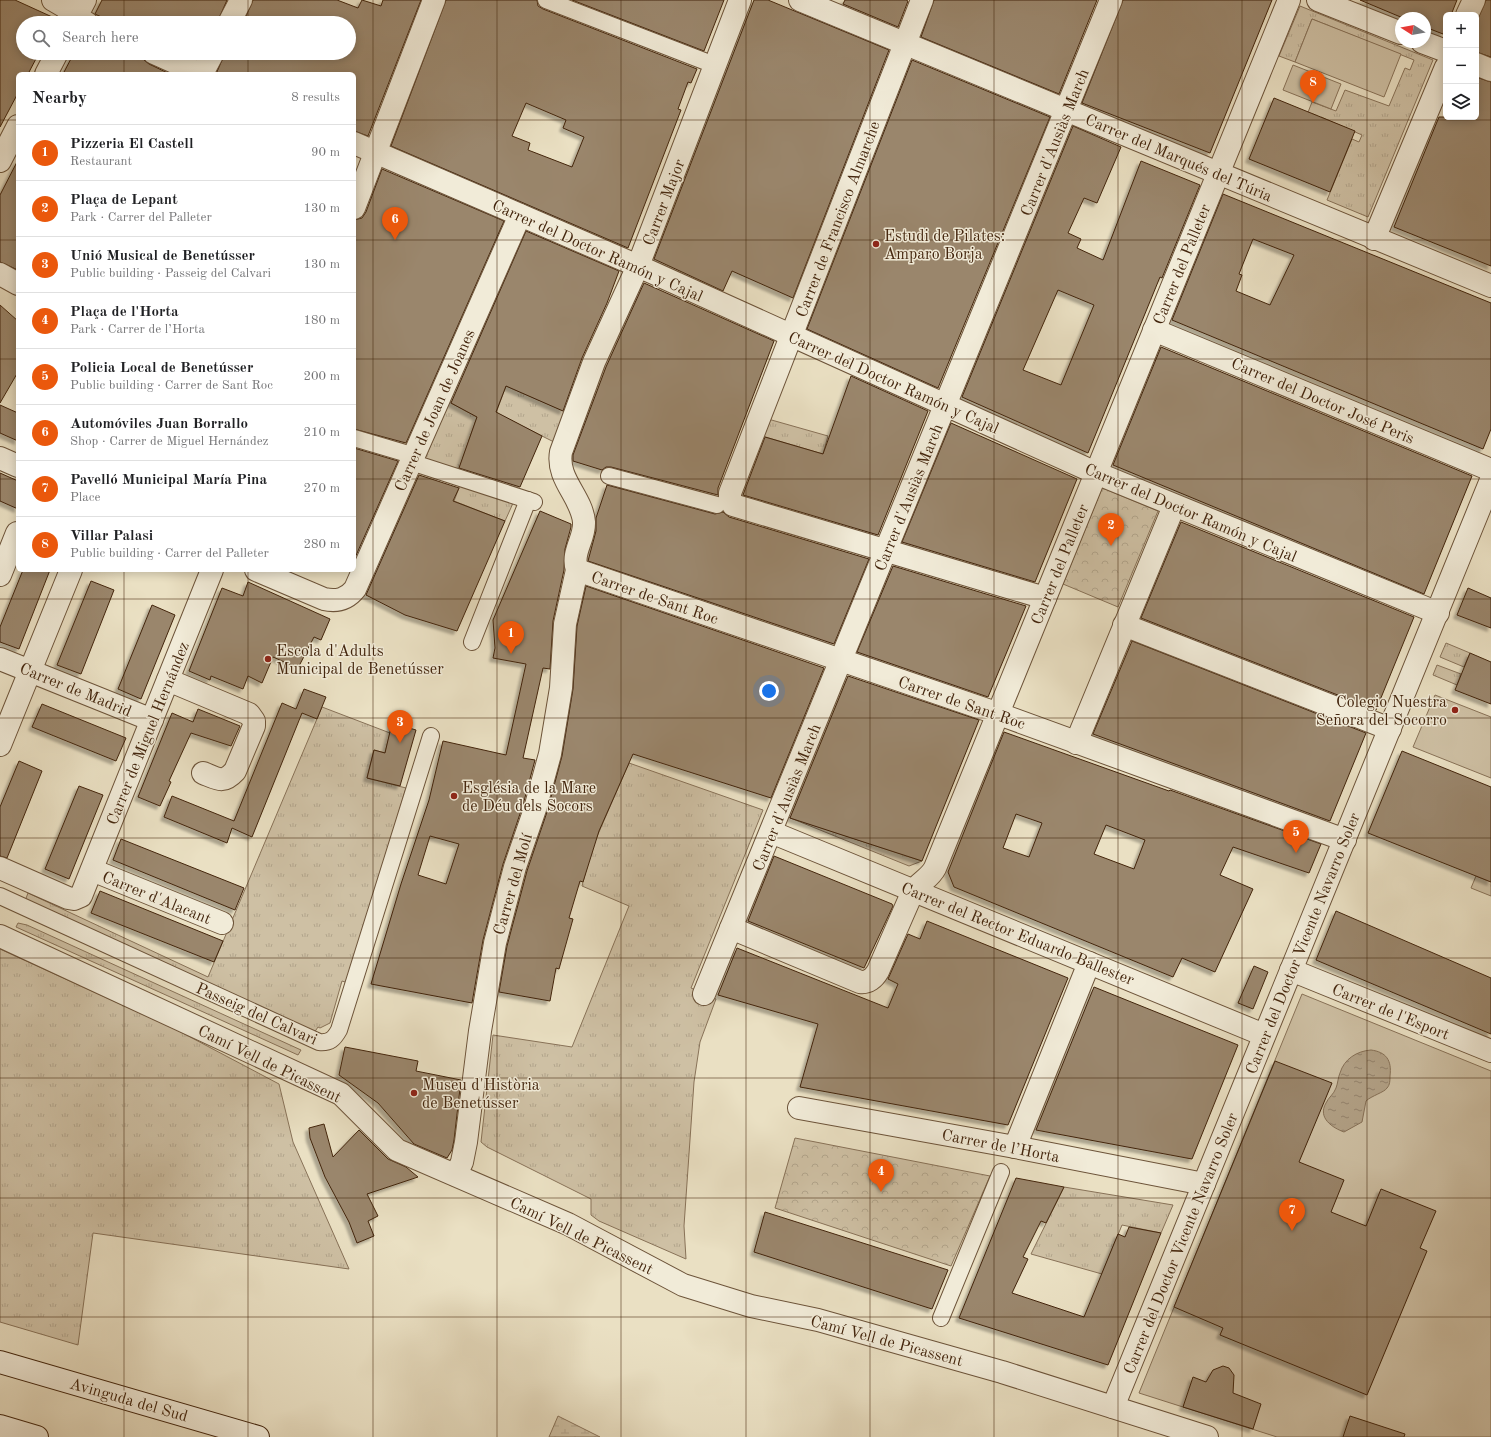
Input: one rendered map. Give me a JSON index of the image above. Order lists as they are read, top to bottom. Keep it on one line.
{"streets":{"street":["Carrer d'Ausiàs March","Carrer del Marqués del Túria","Carrer Major","Carrer de Francisco Almarche","Carrer del Doctor Ramón y Cajal","Carrer del Palleter","Carrer del Doctor José Peris","Carrer de Joan de Joanes","Carrer de Sant Roc","Carrer de Madrid","Carrer de Miguel Hernández","Carrer del Molí","Carrer d'Alacant","Carrer del Rector Eduardo Ballester","Carrer del Doctor Vicente Navarro Soler","Carrer de l'Esport","Passeig del Calvari","Camí Vell de Picassent","Carrer de l’Horta","Avinguda del Sud"]},"crossings":[["Carrer d'Ausiàs March","Carrer del Marqués del Túria"],["Carrer d'Ausiàs March","Carrer del Doctor Ramón y Cajal"],["Carrer d'Ausiàs March","Carrer del Palleter"],["Carrer d'Ausiàs March","Carrer de Sant Roc"],["Carrer d'Ausiàs March","Carrer del Rector Eduardo Ballester"],["Carrer del Marqués del Túria","Carrer de Francisco Almarche"],["Carrer del Marqués del Túria","Carrer del Palleter"],["Carrer Major","Carrer del Doctor Ramón y Cajal"],["Carrer Major","Carrer de Sant Roc"],["Carrer Major","Carrer del Molí"],["Carrer de Francisco Almarche","Carrer del Doctor Ramón y Cajal"],["Carrer del Doctor Ramón y Cajal","Carrer del Palleter"],["Carrer del Doctor Ramón y Cajal","Carrer de Joan de Joanes"],["Carrer del Doctor Ramón y Cajal","Carrer del Doctor Vicente Navarro Soler"],["Carrer del Palleter","Carrer del Doctor José Peris"],["Carrer del Palleter","Carrer de Sant Roc"],["Carrer del Palleter","Carrer del Rector Eduardo Ballester"],["Carrer de Sant Roc","Carrer del Molí"],["Carrer de Sant Roc","Carrer del Doctor Vicente Navarro Soler"],["Carrer de Madrid","Carrer de Miguel Hernández"],["Carrer de Miguel Hernández","Carrer d'Alacant"],["Carrer del Molí","Camí Vell de Picassent"],["Carrer del Rector Eduardo Ballester","Carrer del Doctor Vicente Navarro Soler"],["Carrer del Doctor Vicente Navarro Soler","Carrer de l'Esport"],["Carrer del Doctor Vicente Navarro Soler","Camí Vell de Picassent"],["Carrer del Doctor Vicente Navarro Soler","Carrer de l’Horta"]],"places":["Estudi de Pilates: Amparo Borja","Escola d'Adults Municipal de Benetússer","Colegio Nuestra Señora del Socorro","Església de la Mare de Déu dels Socors","Museu d'Història de Benetússer"],"north":"left","page":{"map_buttons":["+","−"],"search":"Search here","pins":["8","6","2","1","3","5","4","7"],"heading":["Nearby","8 results"],"list":[{"mark":"1","name":"Pizzeria El Castell","note":"Restaurant","value":"90 m"},{"mark":"2","name":"Plaça de Lepant","note":"Park · Carrer del Palleter","value":"130 m"},{"mark":"3","name":"Unió Musical de Benetússer","note":"Public building · Passeig del Calvari","value":"130 m"},{"mark":"4","name":"Plaça de l'Horta","note":"Park · Carrer de l’Horta","value":"180 m"},{"mark":"5","name":"Policia Local de Benetússer","note":"Public building · Carrer de Sant Roc","value":"200 m"},{"mark":"6","name":"Automóviles Juan Borrallo","note":"Shop · Carrer de Miguel Hernández","value":"210 m"},{"mark":"7","name":"Pavelló Municipal María Pina","note":"Place","value":"270 m"},{"mark":"8","name":"Villar Palasi","note":"Public building · Carrer del Palleter","value":"280 m"}]}}
